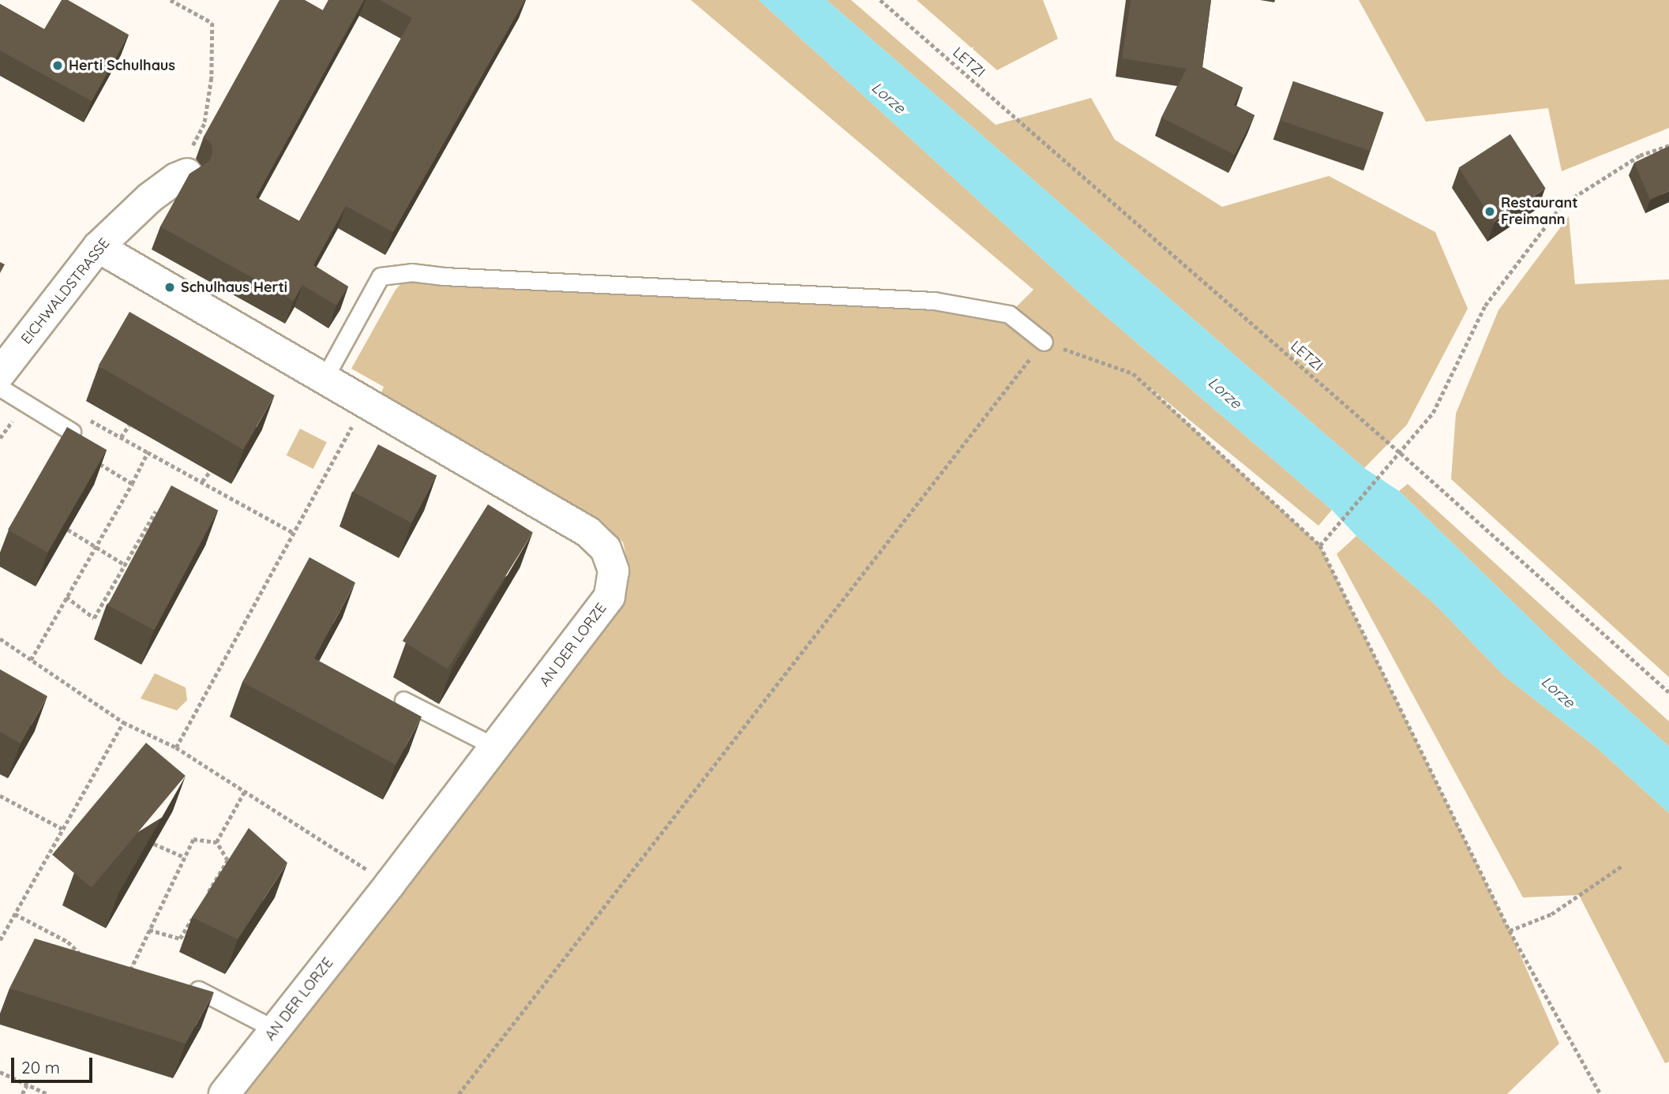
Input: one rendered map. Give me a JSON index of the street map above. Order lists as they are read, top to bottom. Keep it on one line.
{"streets":{"street":["EICHWALDSTRASSE","AN DER LORZE"],"path":["LETZI"]},"crossings":[["EICHWALDSTRASSE","AN DER LORZE"]],"water":["Lorze"],"places":["Herti Schulhaus","Restaurant Freimann","Schulhaus Herti"],"scale_bar":"20 m"}
